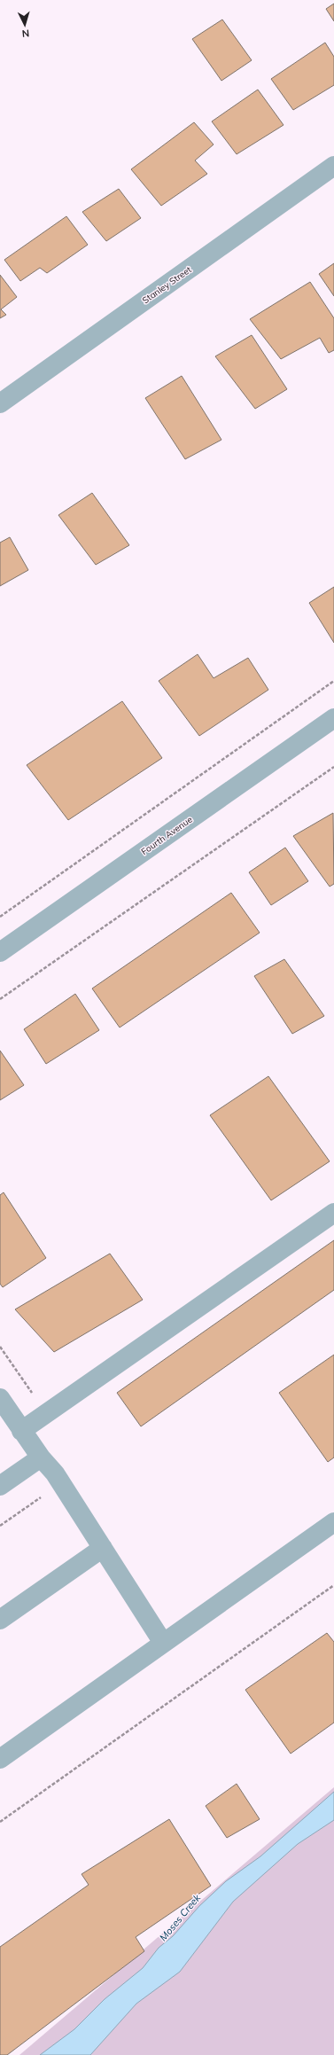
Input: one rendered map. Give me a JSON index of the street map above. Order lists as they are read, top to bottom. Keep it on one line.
{"streets":{"street":["Stanley Street","Fourth Avenue"]},"water":["Moses Creek"],"north":"bottom"}
